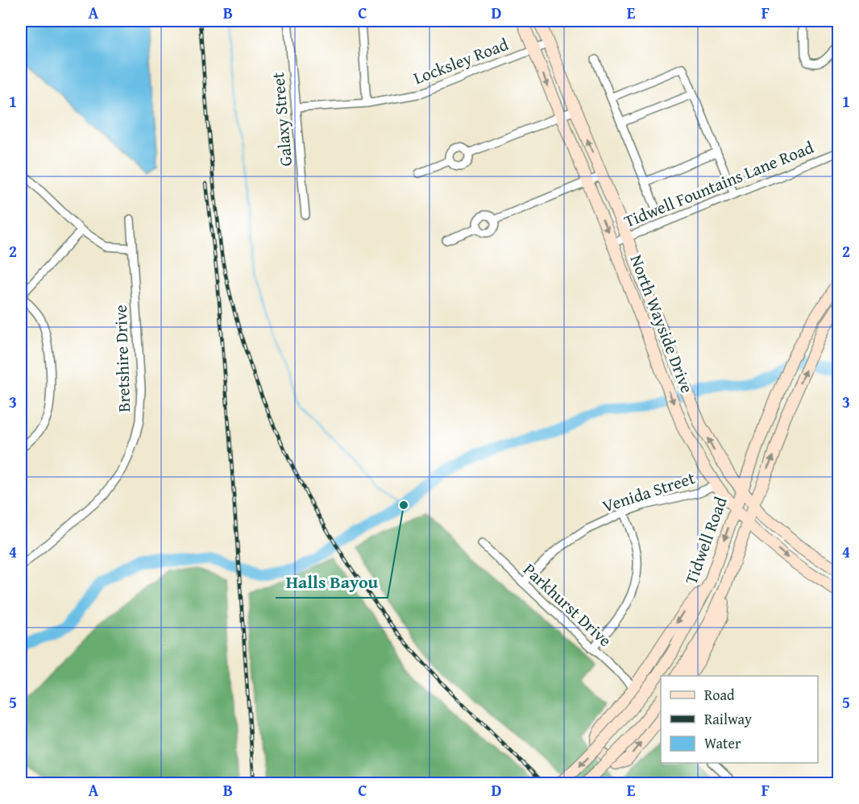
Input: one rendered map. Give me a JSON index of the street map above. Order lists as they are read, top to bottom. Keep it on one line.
{"streets":{"main road":["North Wayside Drive","Tidwell Road"],"street":["Locksley Road","Galaxy Street","Tidwell Fountains Lane Road","Bretshire Drive","Venida Street","Parkhurst Drive"]},"crossings":[["Locksley Road","Galaxy Street"],["Locksley Road","North Wayside Drive"],["Tidwell Fountains Lane Road","North Wayside Drive"],["North Wayside Drive","Venida Street"],["North Wayside Drive","Tidwell Road"],["Venida Street","Parkhurst Drive"]],"places":["Halls Bayou"],"legend":["Road","Railway","Water"],"grid":{"columns":["A","B","C","D","E","F"],"rows":["1","2","3","4","5"]}}
